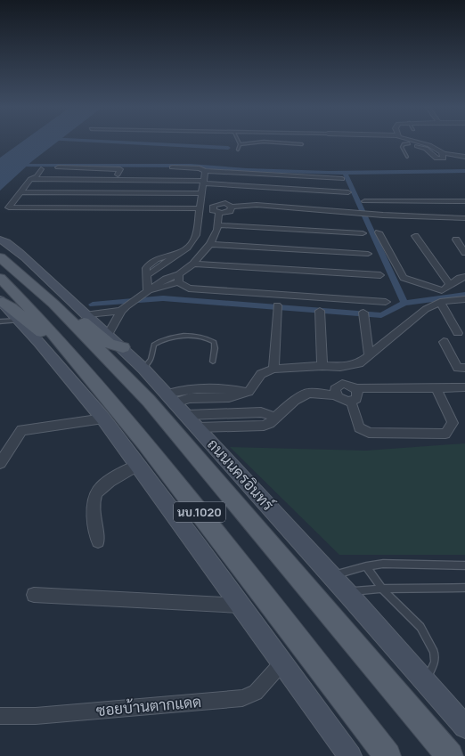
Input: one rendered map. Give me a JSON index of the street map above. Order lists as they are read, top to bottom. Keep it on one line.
{"streets":{"main road":["ถนนนครอินทร์","นบ.1020"],"street":["ซอยบ้านตากแดด"]},"crossings":[["นบ.1020","ซอยบ้านตากแดด"]]}
